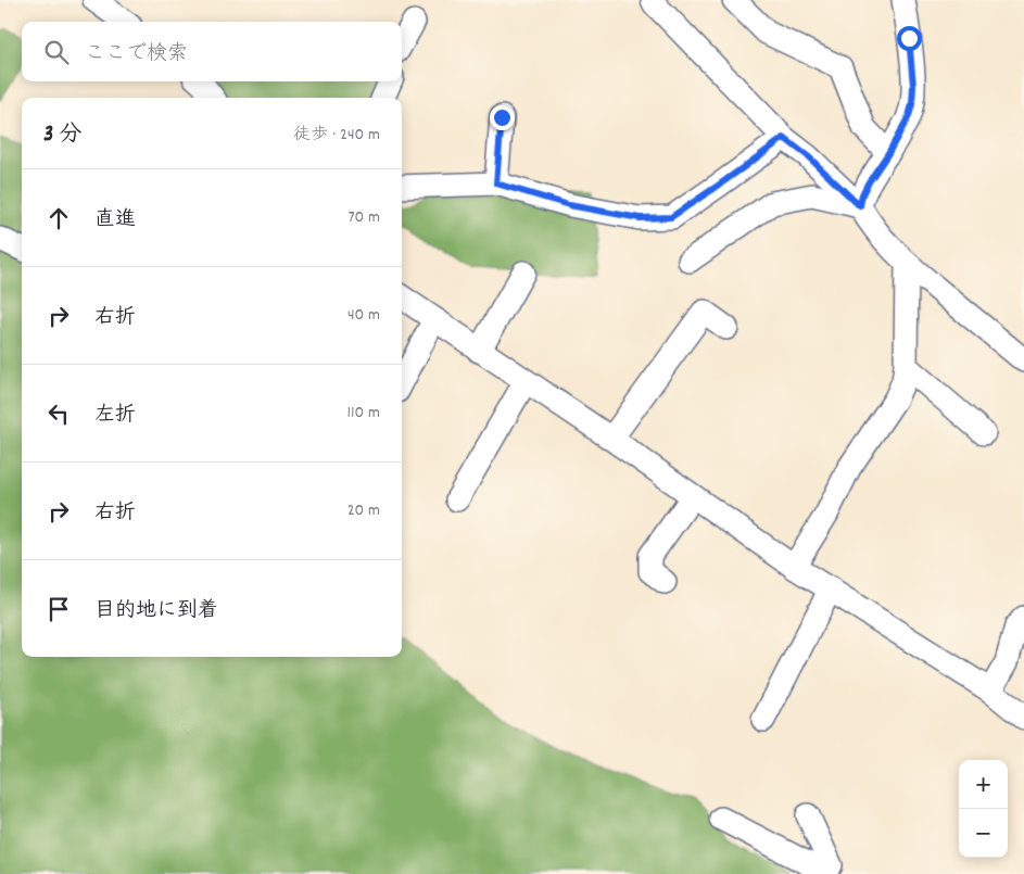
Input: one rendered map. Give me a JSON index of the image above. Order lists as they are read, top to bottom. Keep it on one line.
{"page":{"search":"ここで検索","heading":["3 分","徒歩 · 240 m"],"list":[["直進","70 m"],["右折","40 m"],["左折","110 m"],["右折","20 m"],"目的地に到着"],"map_buttons":["+","−"]}}
